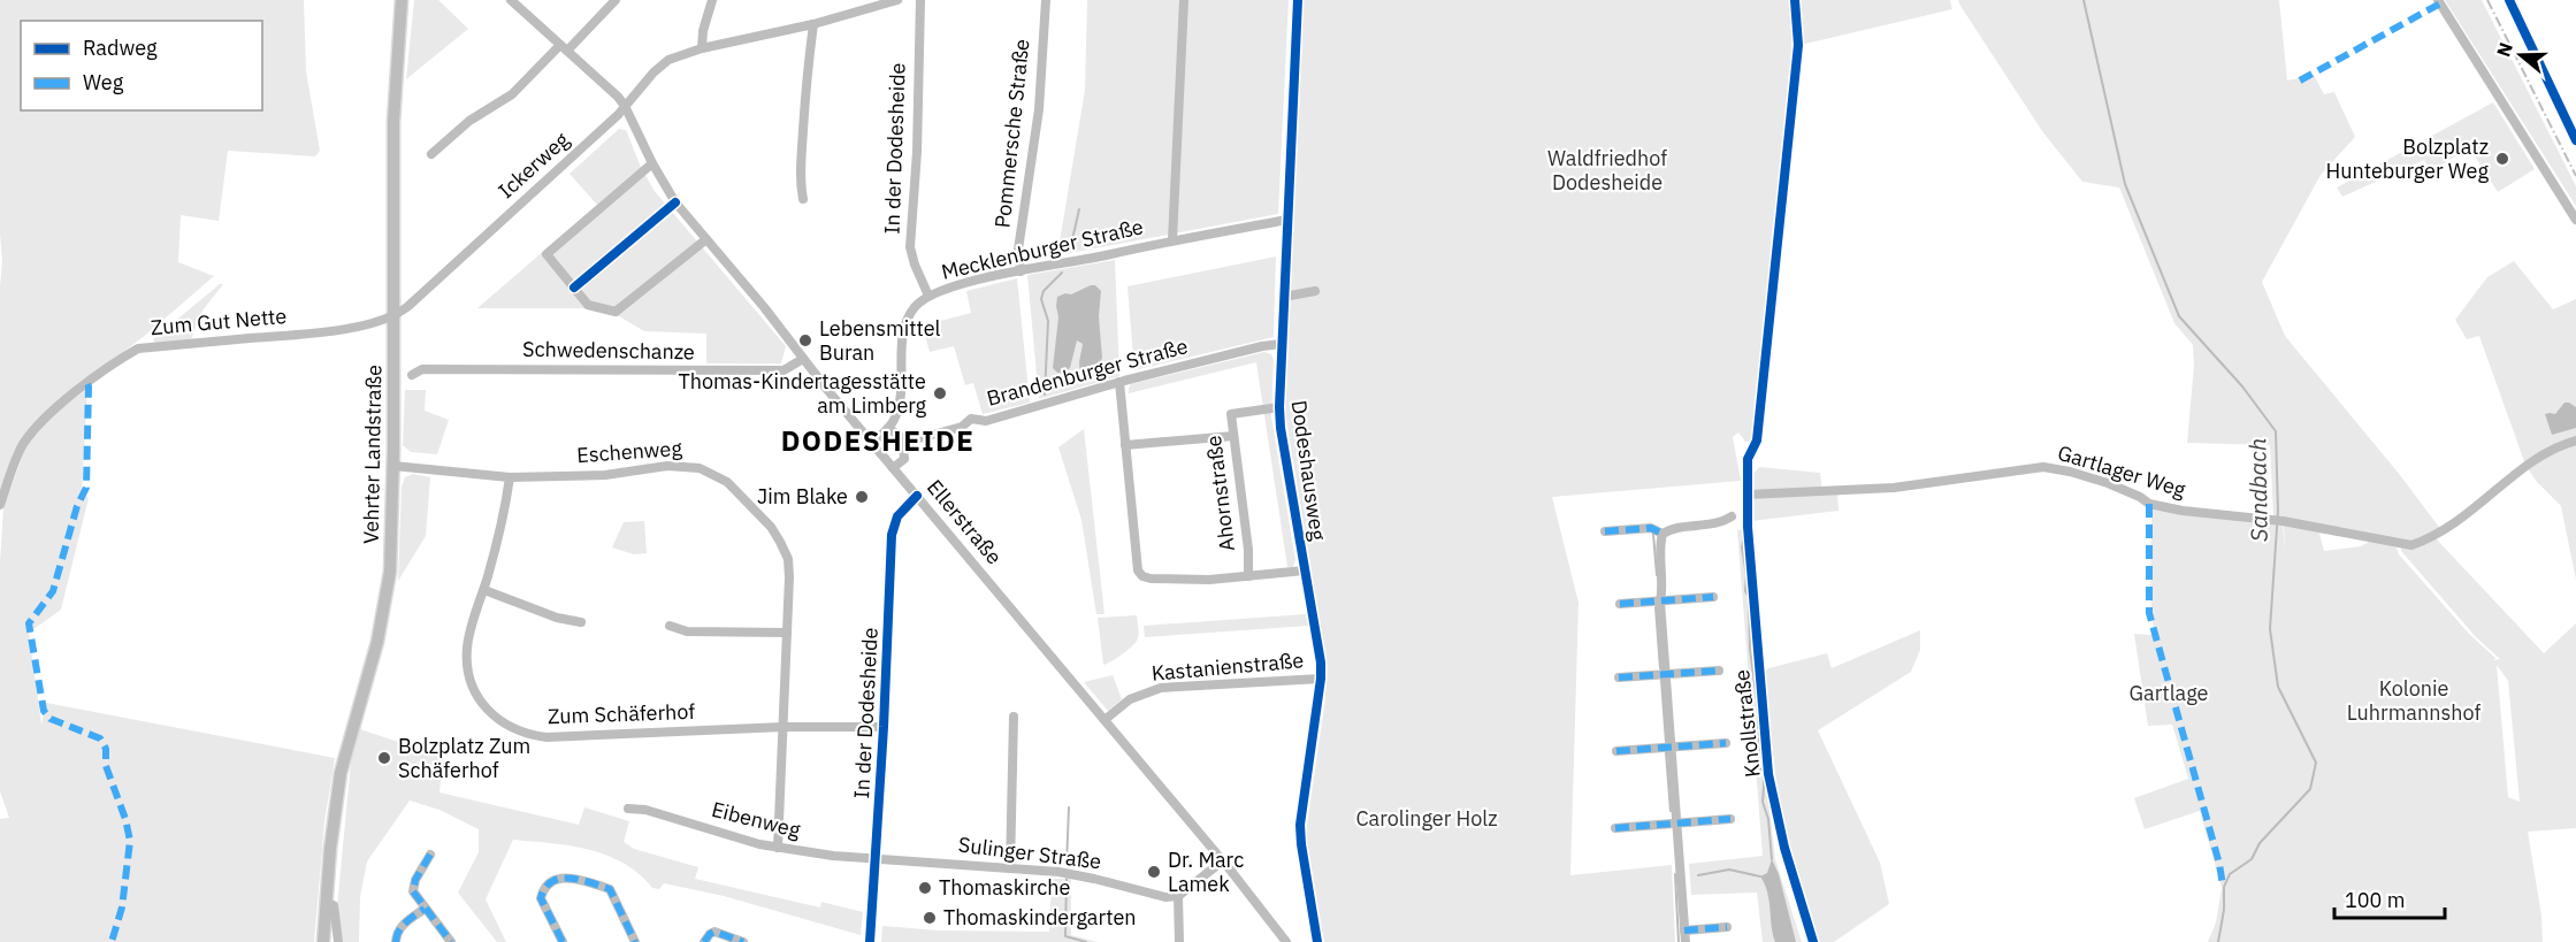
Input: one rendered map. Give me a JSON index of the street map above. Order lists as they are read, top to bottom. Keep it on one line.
{"streets":{"main road":["Vehrter Landstraße"],"street":["Pommersche Straße","In der Dodesheide","Ickerweg","Mecklenburger Straße","Zum Gut Nette","Schwedenschanze","Brandenburger Straße","Eschenweg","Dodeshausweg","Gartlager Weg","Ahornstraße","Ellerstraße","Kastanienstraße","Zum Schäferhof","Knollstraße","Eibenweg","Sulinger Straße"]},"crossings":[["Pommersche Straße","Mecklenburger Straße"],["In der Dodesheide","Mecklenburger Straße"],["In der Dodesheide","Ellerstraße"],["In der Dodesheide","Zum Schäferhof"],["In der Dodesheide","Eibenweg"],["In der Dodesheide","Sulinger Straße"],["Ickerweg","Zum Gut Nette"],["Ickerweg","Vehrter Landstraße"],["Ickerweg","Ellerstraße"],["Mecklenburger Straße","Dodeshausweg"],["Mecklenburger Straße","Ellerstraße"],["Zum Gut Nette","Vehrter Landstraße"],["Schwedenschanze","Ellerstraße"],["Brandenburger Straße","Dodeshausweg"],["Eschenweg","Vehrter Landstraße"],["Eschenweg","Zum Schäferhof"],["Eschenweg","Eibenweg"],["Dodeshausweg","Ahornstraße"],["Dodeshausweg","Kastanienstraße"],["Gartlager Weg","Knollstraße"],["Ellerstraße","Kastanienstraße"],["Eibenweg","Sulinger Straße"]],"districts":["DODESHEIDE"],"water":["Sandbach"],"parks":["Waldfriedhof Dodesheide","Kolonie Luhrmannshof","Gartlage","Carolinger Holz"],"places":["Bolzplatz Hunteburger Weg","Lebensmittel Buran","Thomas-Kindertagesstätte am Limberg","Jim Blake","Bolzplatz Zum Schäferhof","Dr. Marc Lamek","Thomaskirche","Thomaskindergarten"],"legend":["Radweg","Weg"],"scale_bar":"100 m","north":"left"}
